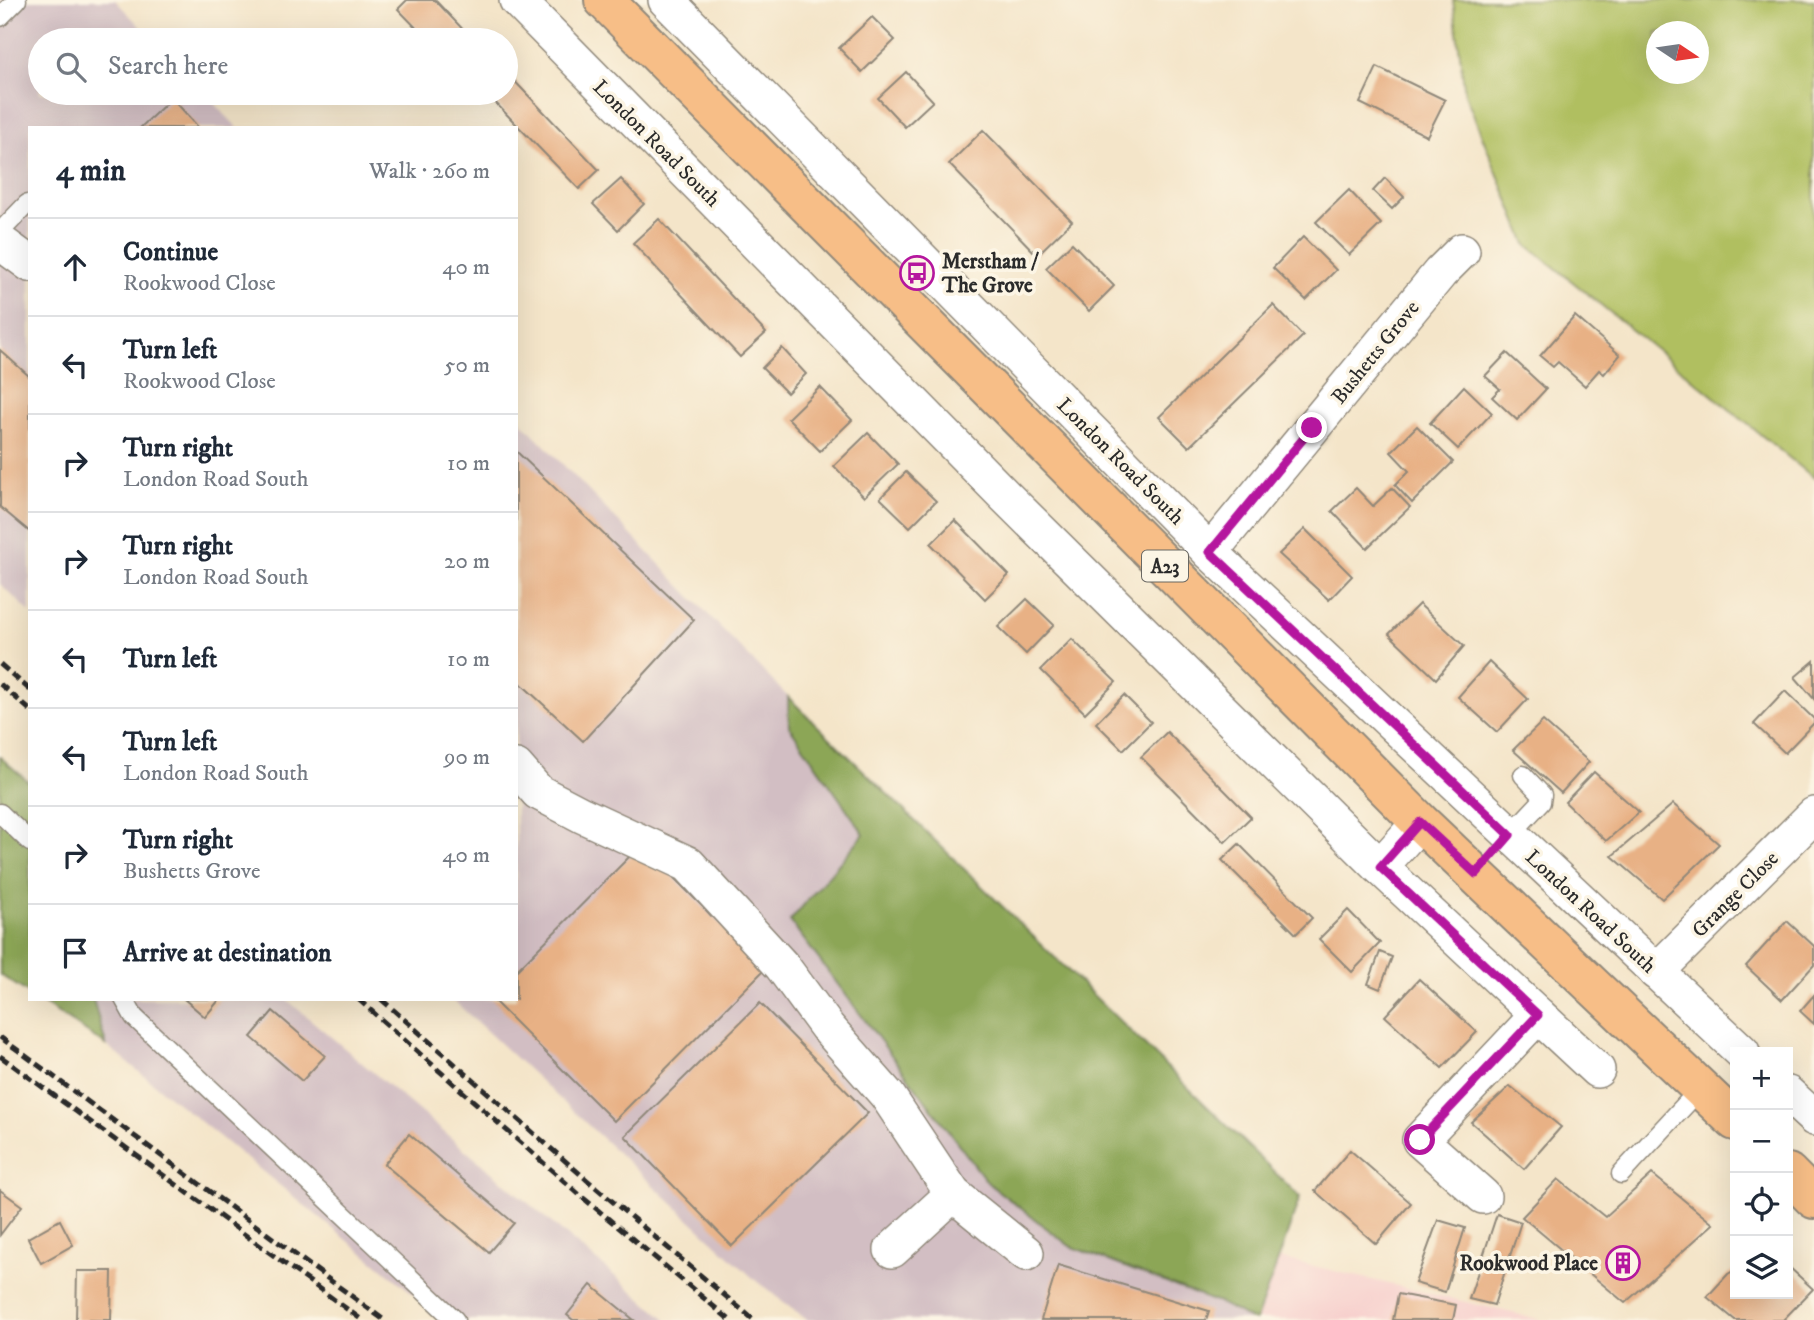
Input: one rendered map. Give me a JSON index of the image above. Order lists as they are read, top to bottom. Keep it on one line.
{"streets":{"main road":["London Road South","A23"],"street":["Bushetts Grove","Grange Close"]},"crossings":[["London Road South","Bushetts Grove"],["London Road South","Grange Close"]],"places":{"bus stop":["Merstham / The Grove"],"building":["Rookwood Place"]},"north":"right","page":{"search":"Search here","heading":["4 min","Walk · 260 m"],"list":[["Continue","Rookwood Close","40 m"],["Turn left","Rookwood Close","50 m"],["Turn right","London Road South","10 m"],["Turn right","London Road South","20 m"],["Turn left","10 m"],["Turn left","London Road South","90 m"],["Turn right","Bushetts Grove","40 m"],"Arrive at destination"],"map_buttons":["+","−"]}}
